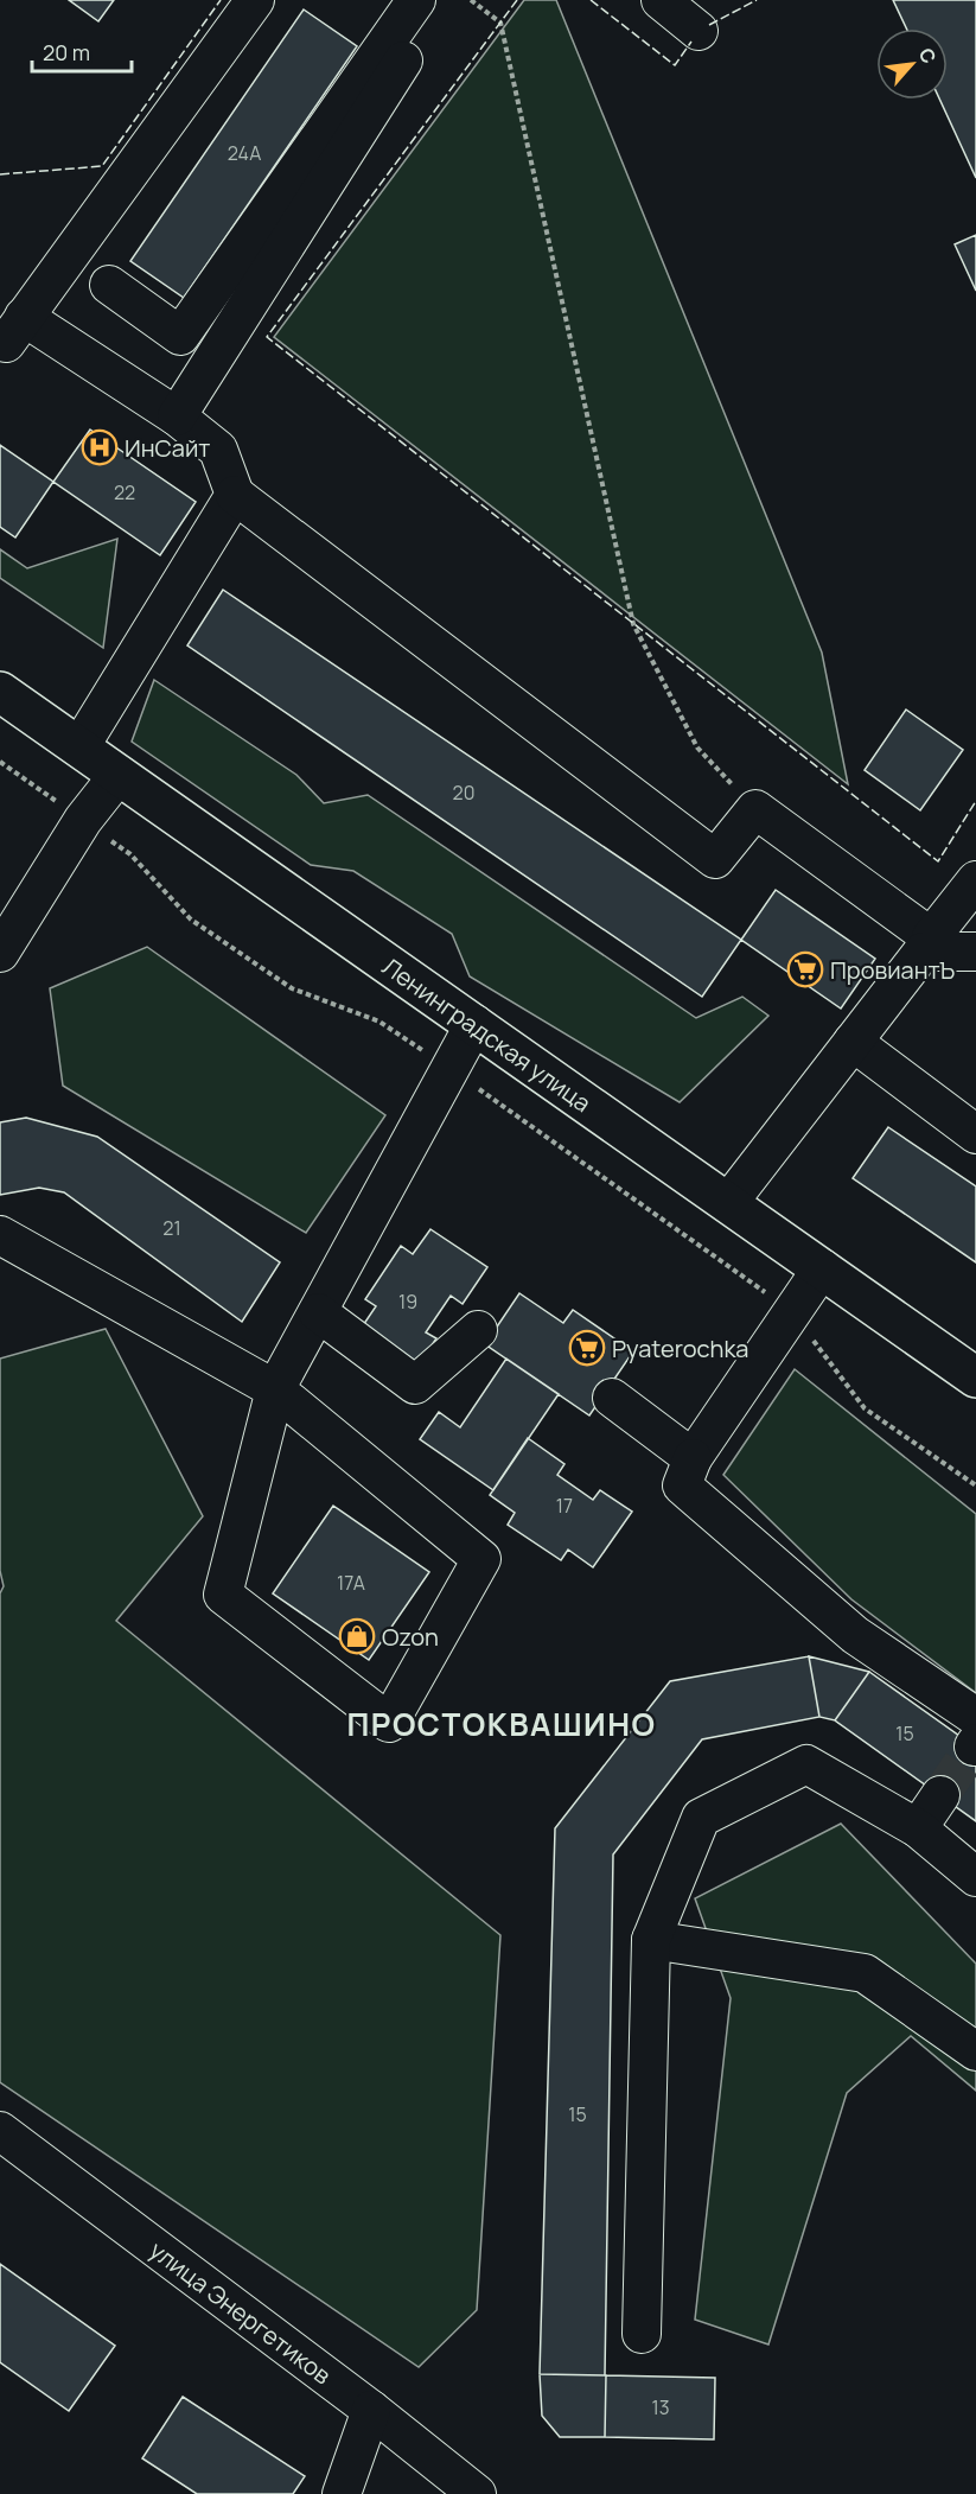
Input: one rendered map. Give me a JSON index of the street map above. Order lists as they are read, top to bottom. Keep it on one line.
{"streets":{"main road":["Ленинградская улица"],"street":["улица Энергетиков"]},"districts":["ПРОСТОКВАШИНО"],"places":{"hospital":["ИнСайт"],"supermarket":["ПровиантЪ","Pyaterochka"],"shop":["Ozon"]},"house_numbers":["24А","22","20","21","19","17","17А","15","15","13"],"scale_bar":"20 m","north":"top right"}
